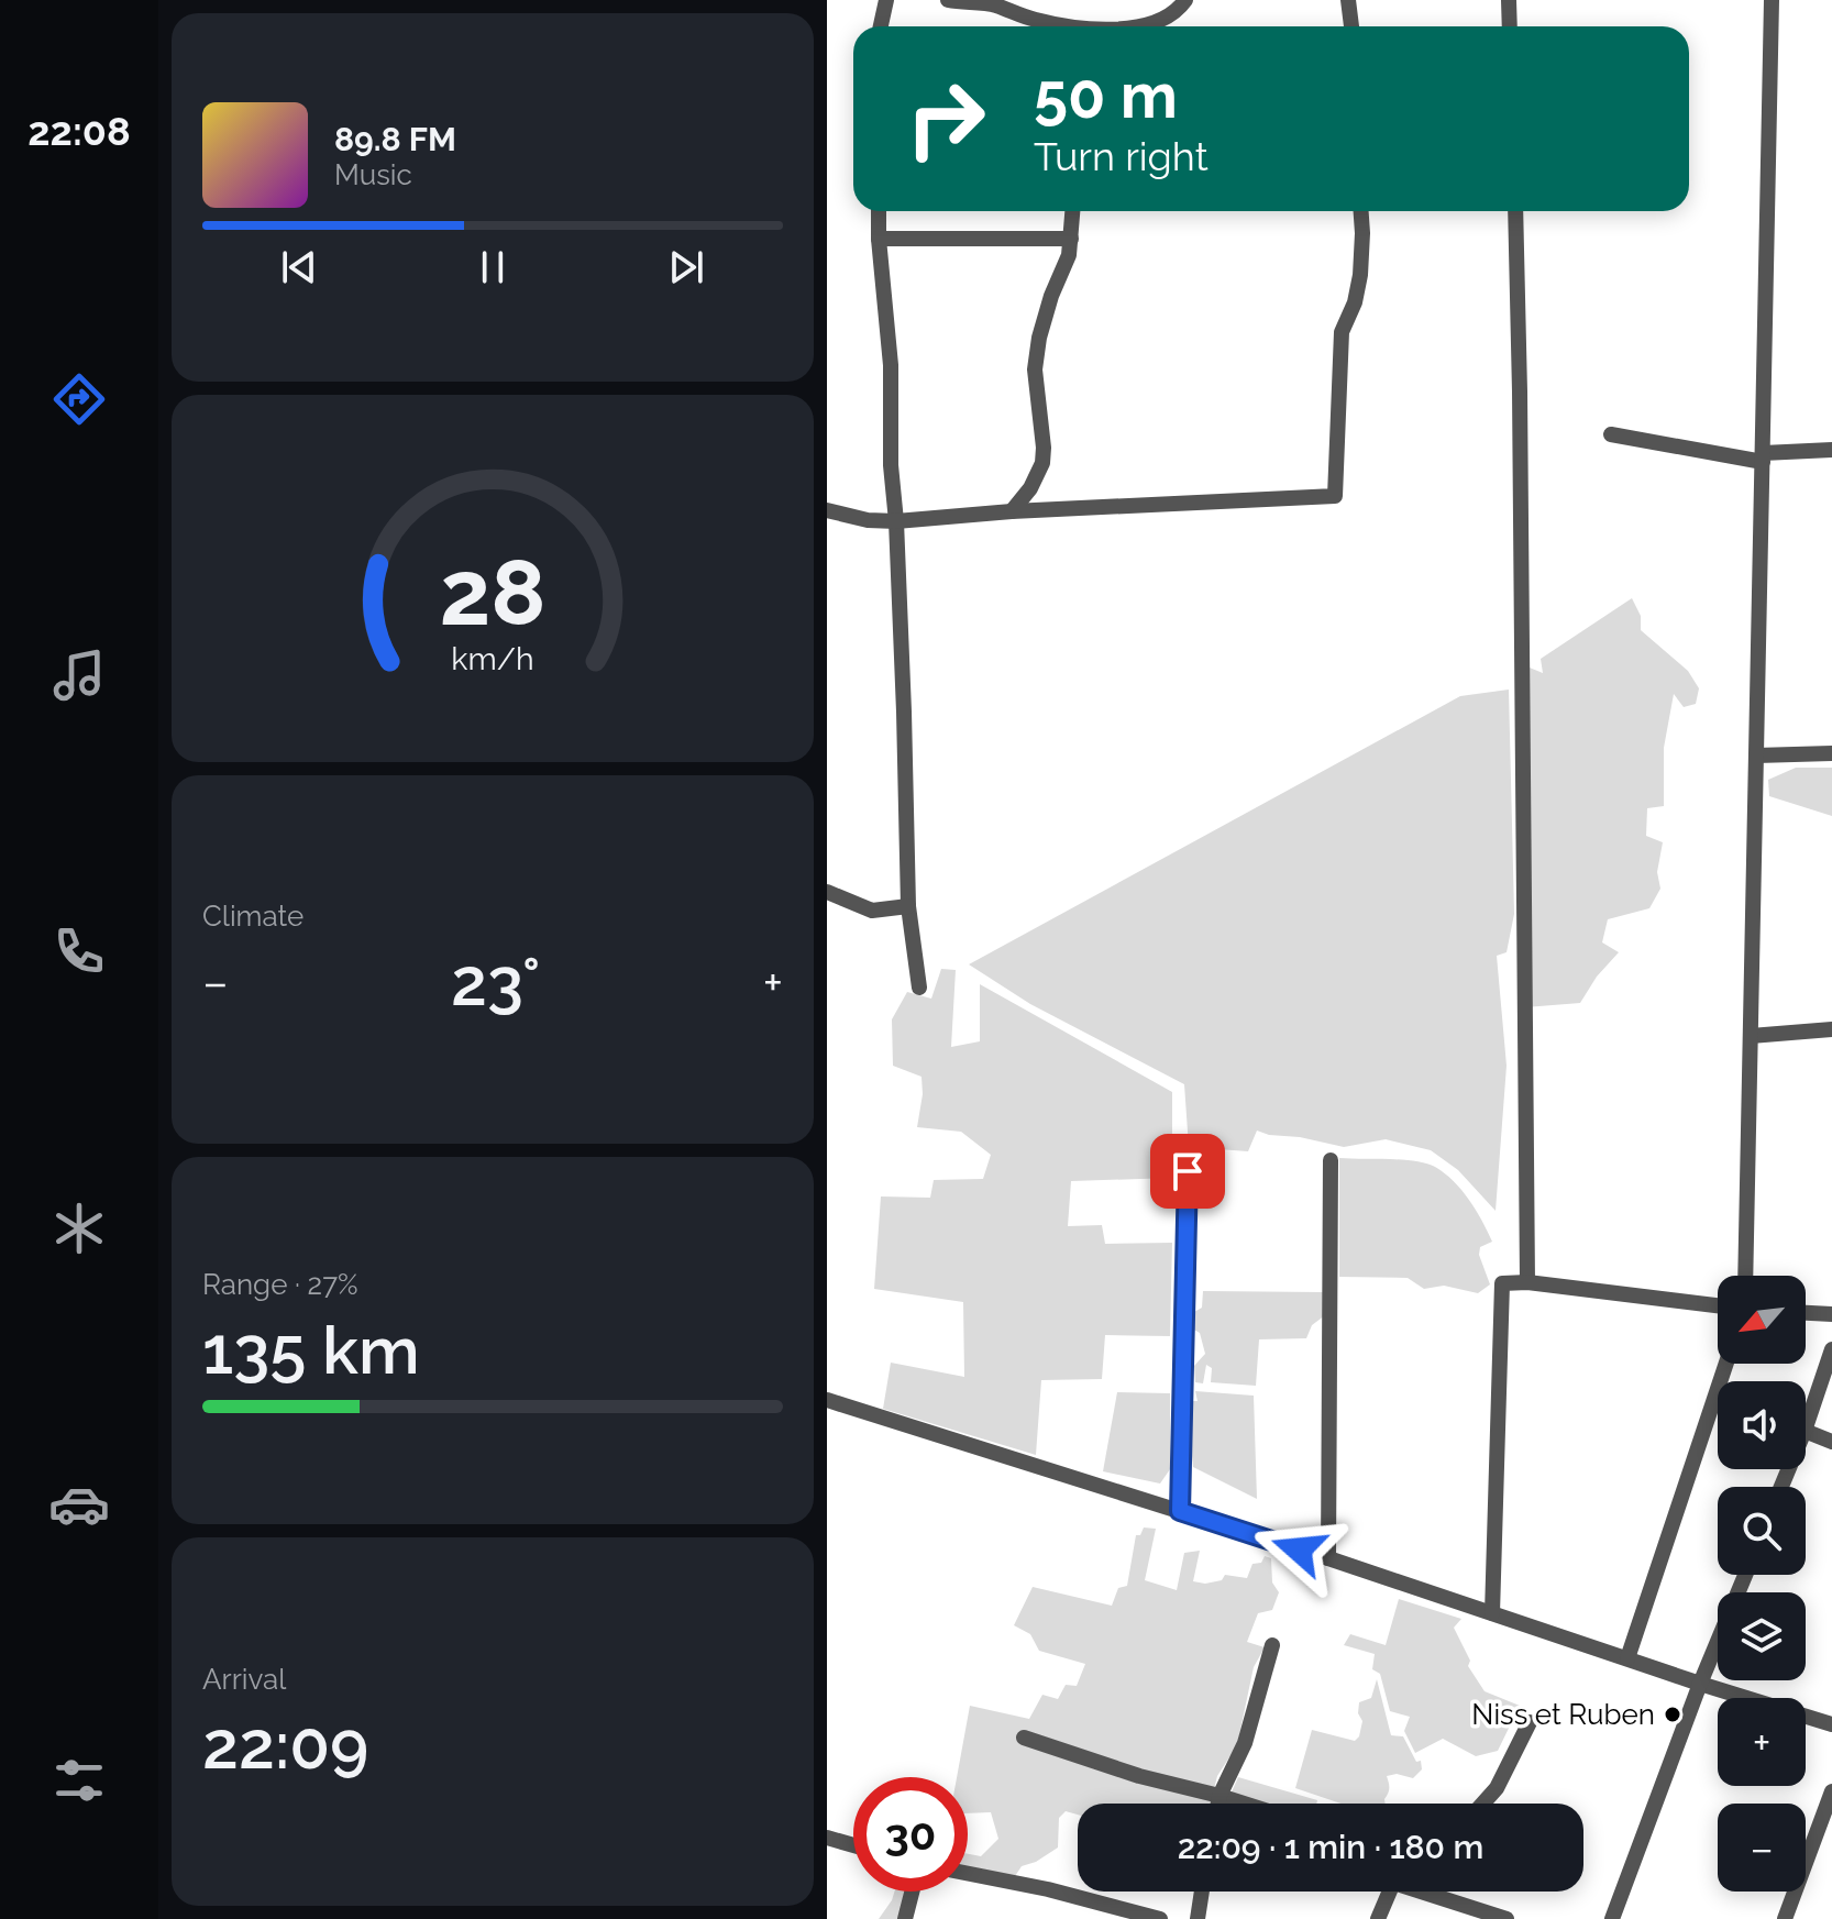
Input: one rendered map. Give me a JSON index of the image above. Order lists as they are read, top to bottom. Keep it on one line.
{"places":["Niss et Ruben"],"north":"bottom left","page":{"tabs":"22:08","turn":["50 m","Turn right"],"song":["89.8 FM","Music"],"tile":["Climate",["Range · 27%","135 km"],["Arrival","22:09"]],"heat":["−","23°","+"],"map_buttons":["+","−"],"limit":"30","trip":"22:09 · 1 min · 180 m","gauge":["28","km/h"]}}
